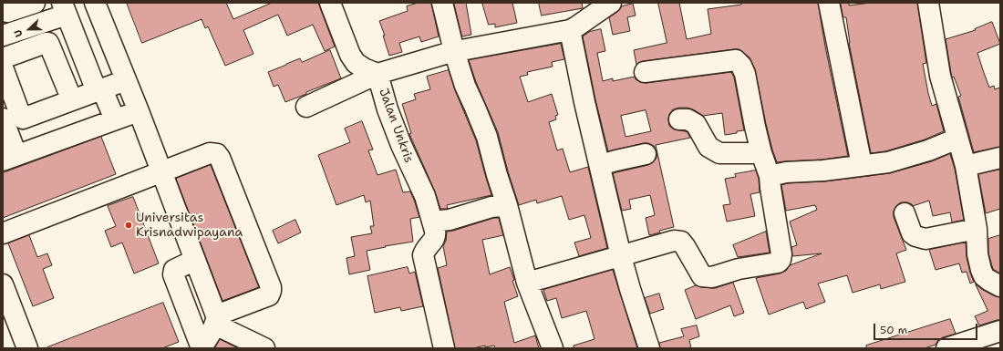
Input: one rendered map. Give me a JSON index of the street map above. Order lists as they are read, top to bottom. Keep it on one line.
{"streets":{"street":["Jalan Unkris"]},"places":["Universitas Krisnadwipayana"],"scale_bar":"50 m","north":"left"}
